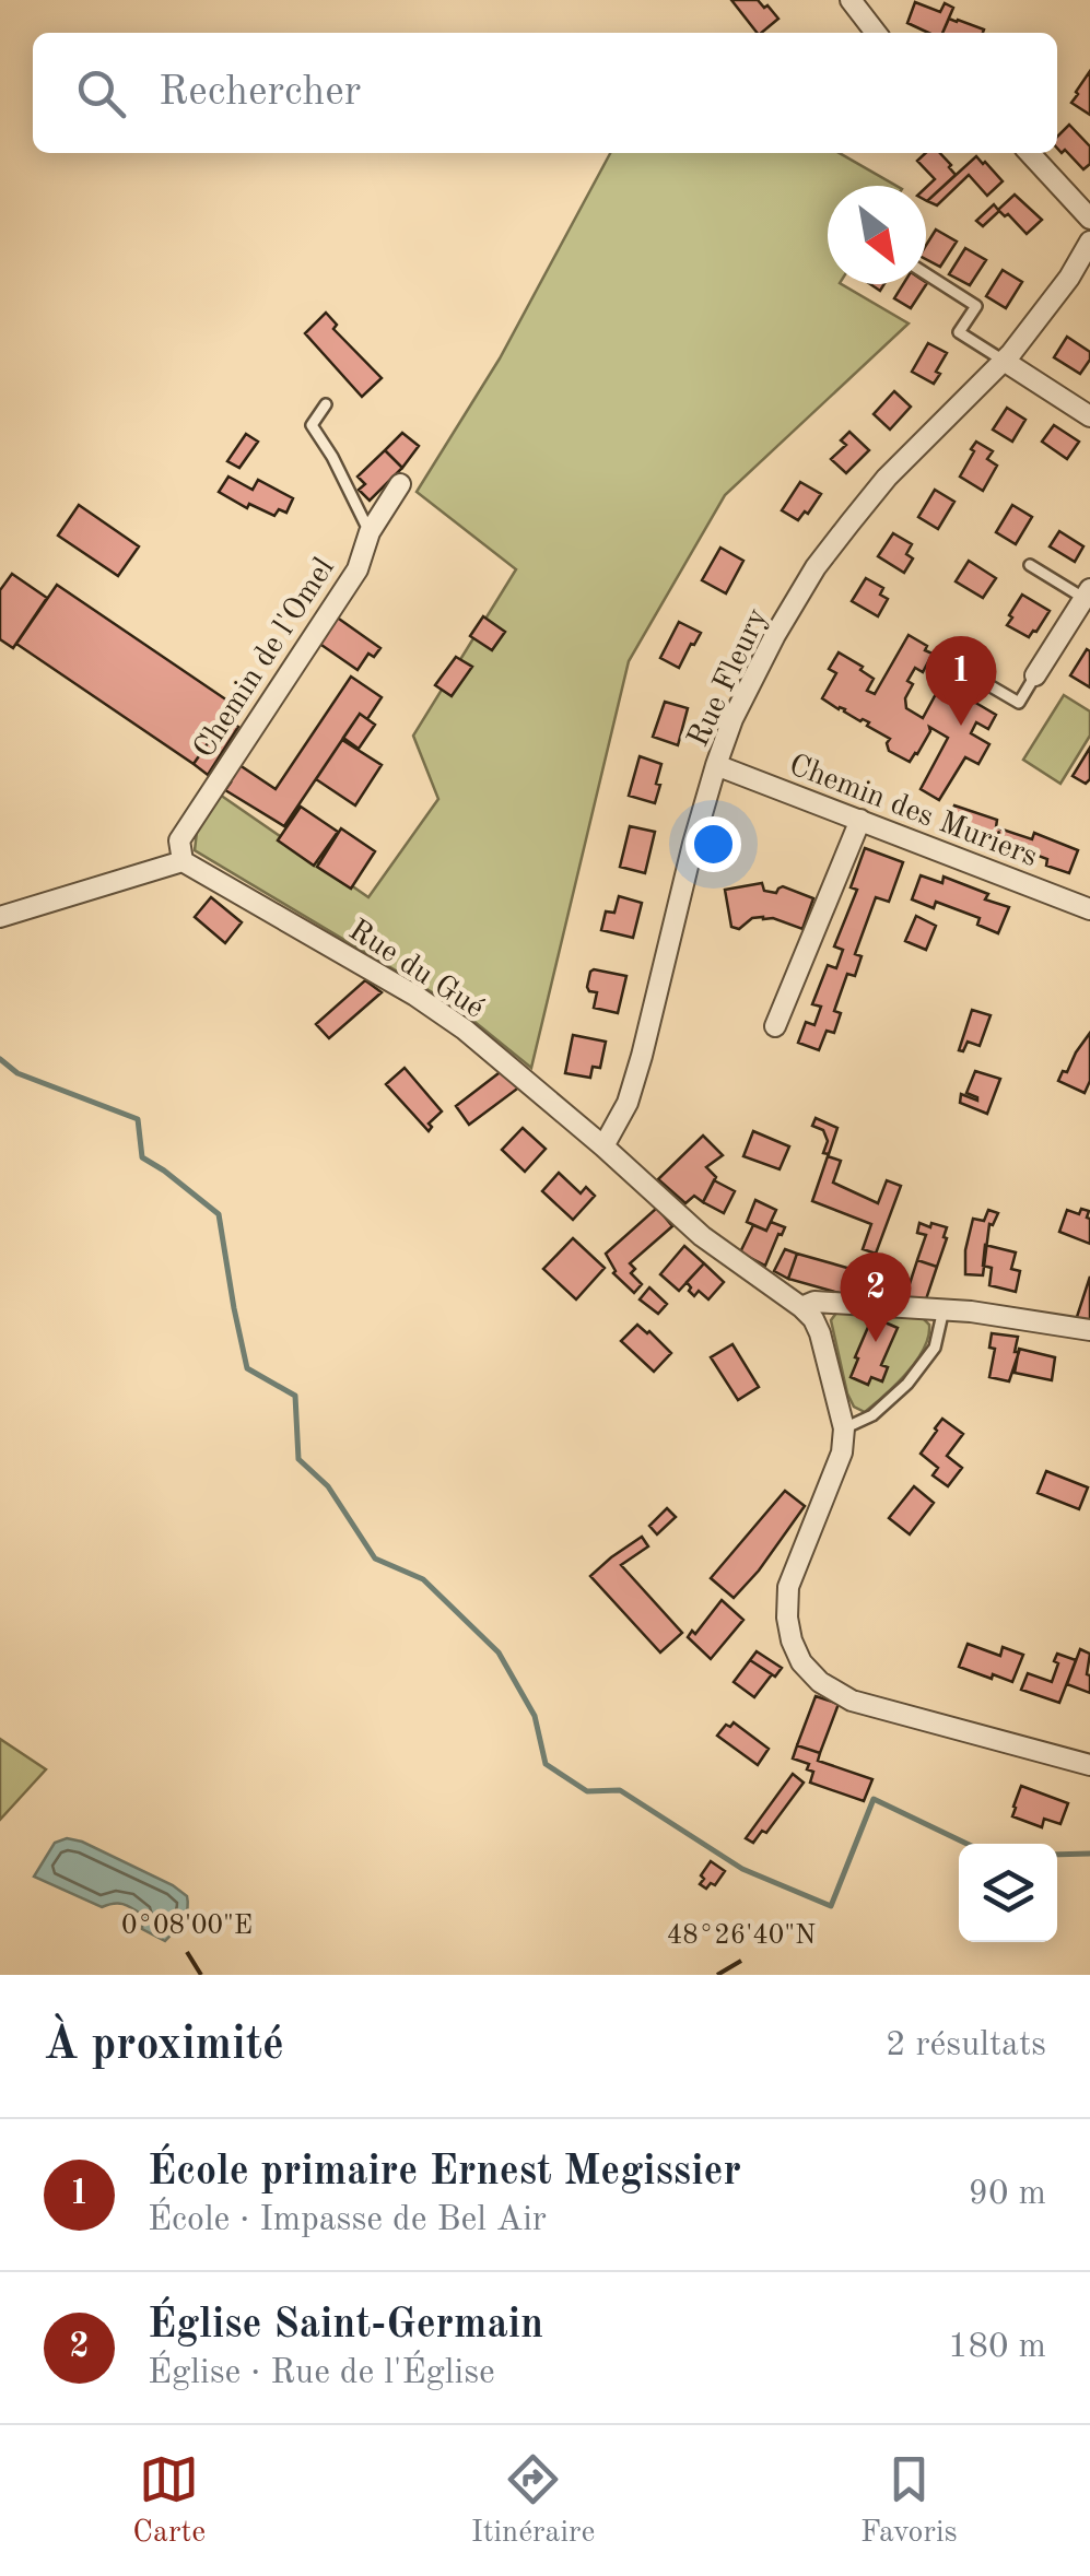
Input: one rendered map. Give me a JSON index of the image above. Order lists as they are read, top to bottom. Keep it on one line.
{"streets":{"street":["Chemin de l'Omel","Rue Fleury","Chemin des Muriers","Rue du Gué"]},"crossings":[["Chemin de l'Omel","Rue du Gué"],["Rue Fleury","Chemin des Muriers"],["Rue Fleury","Rue du Gué"]],"north":"bottom right","page":{"search":"Rechercher","pins":["1","2"],"heading":["À proximité","2 résultats"],"list":[{"mark":"1","name":"École primaire Ernest Megissier","note":"École · Impasse de Bel Air","value":"90 m"},{"mark":"2","name":"Église Saint-Germain","note":"Église · Rue de l'Église","value":"180 m"}],"nav":["Carte","Itinéraire","Favoris"]},"coordinates":["0°08'00\"E","48°26'40\"N"]}
